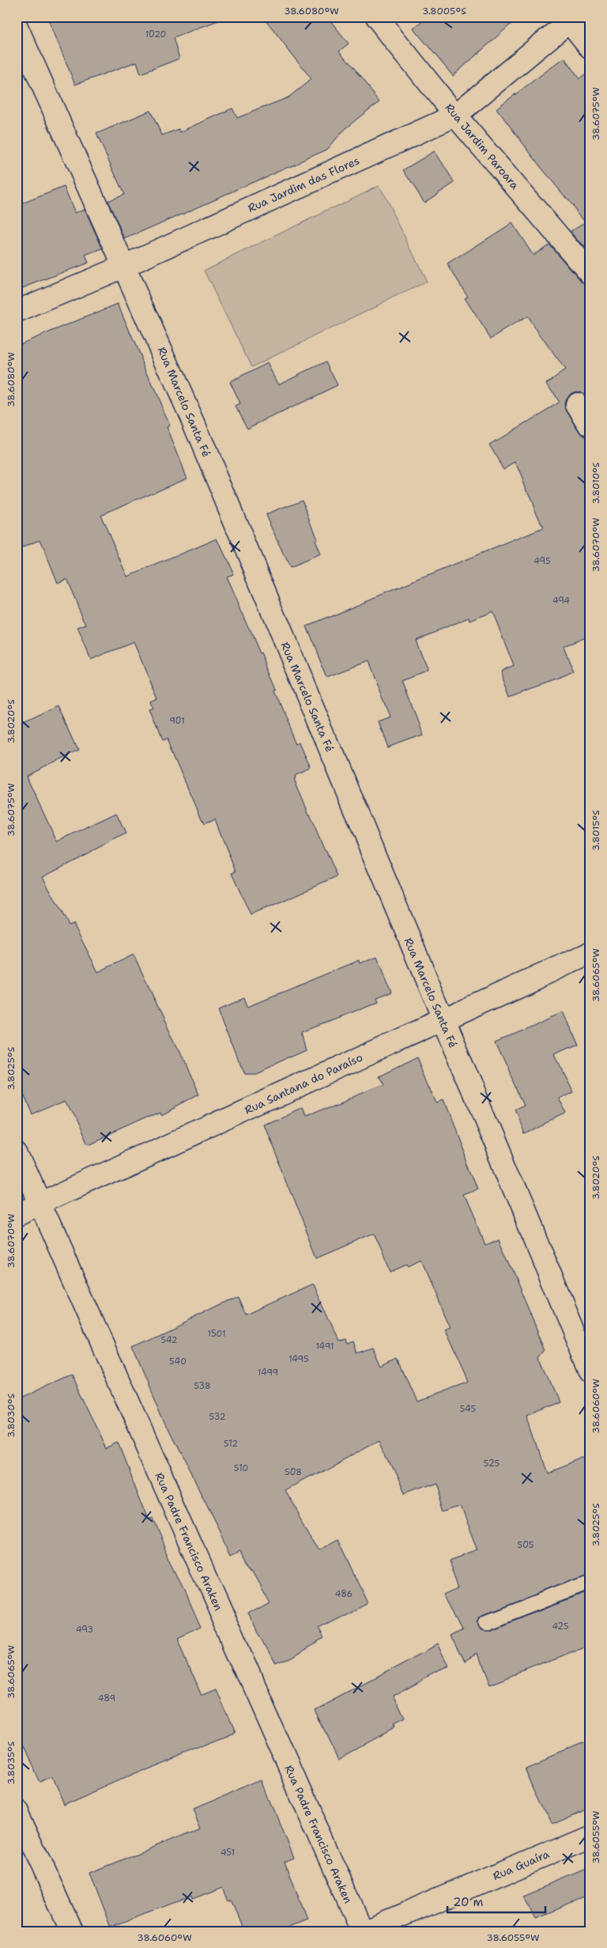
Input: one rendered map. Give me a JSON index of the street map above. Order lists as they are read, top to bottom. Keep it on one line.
{"streets":{"street":["Rua Jardim Paroara","Rua Jardim das Flores","Rua Marcelo Santa Fé","Rua Santana do Paraíso","Rua Padre Francisco Araken","Rua Guaíra"]},"crossings":[["Rua Jardim Paroara","Rua Jardim das Flores"],["Rua Jardim das Flores","Rua Marcelo Santa Fé"],["Rua Marcelo Santa Fé","Rua Santana do Paraíso"],["Rua Santana do Paraíso","Rua Padre Francisco Araken"],["Rua Padre Francisco Araken","Rua Guaíra"]],"house_numbers":["1020","495","494","901","1501","542","1491","1495","540","1499","538","545","532","512","525","510","508","505","486","425","493","489","451"],"scale_bar":"20 m","coordinates":["38.6080°W","3.8005°S","38.6075°W","3.8010°S","38.6070°W","3.8020°S","3.8015°S","38.6065°W","3.8025°S","38.6060°W","3.8030°S","3.8035°S","38.6055°W"]}
